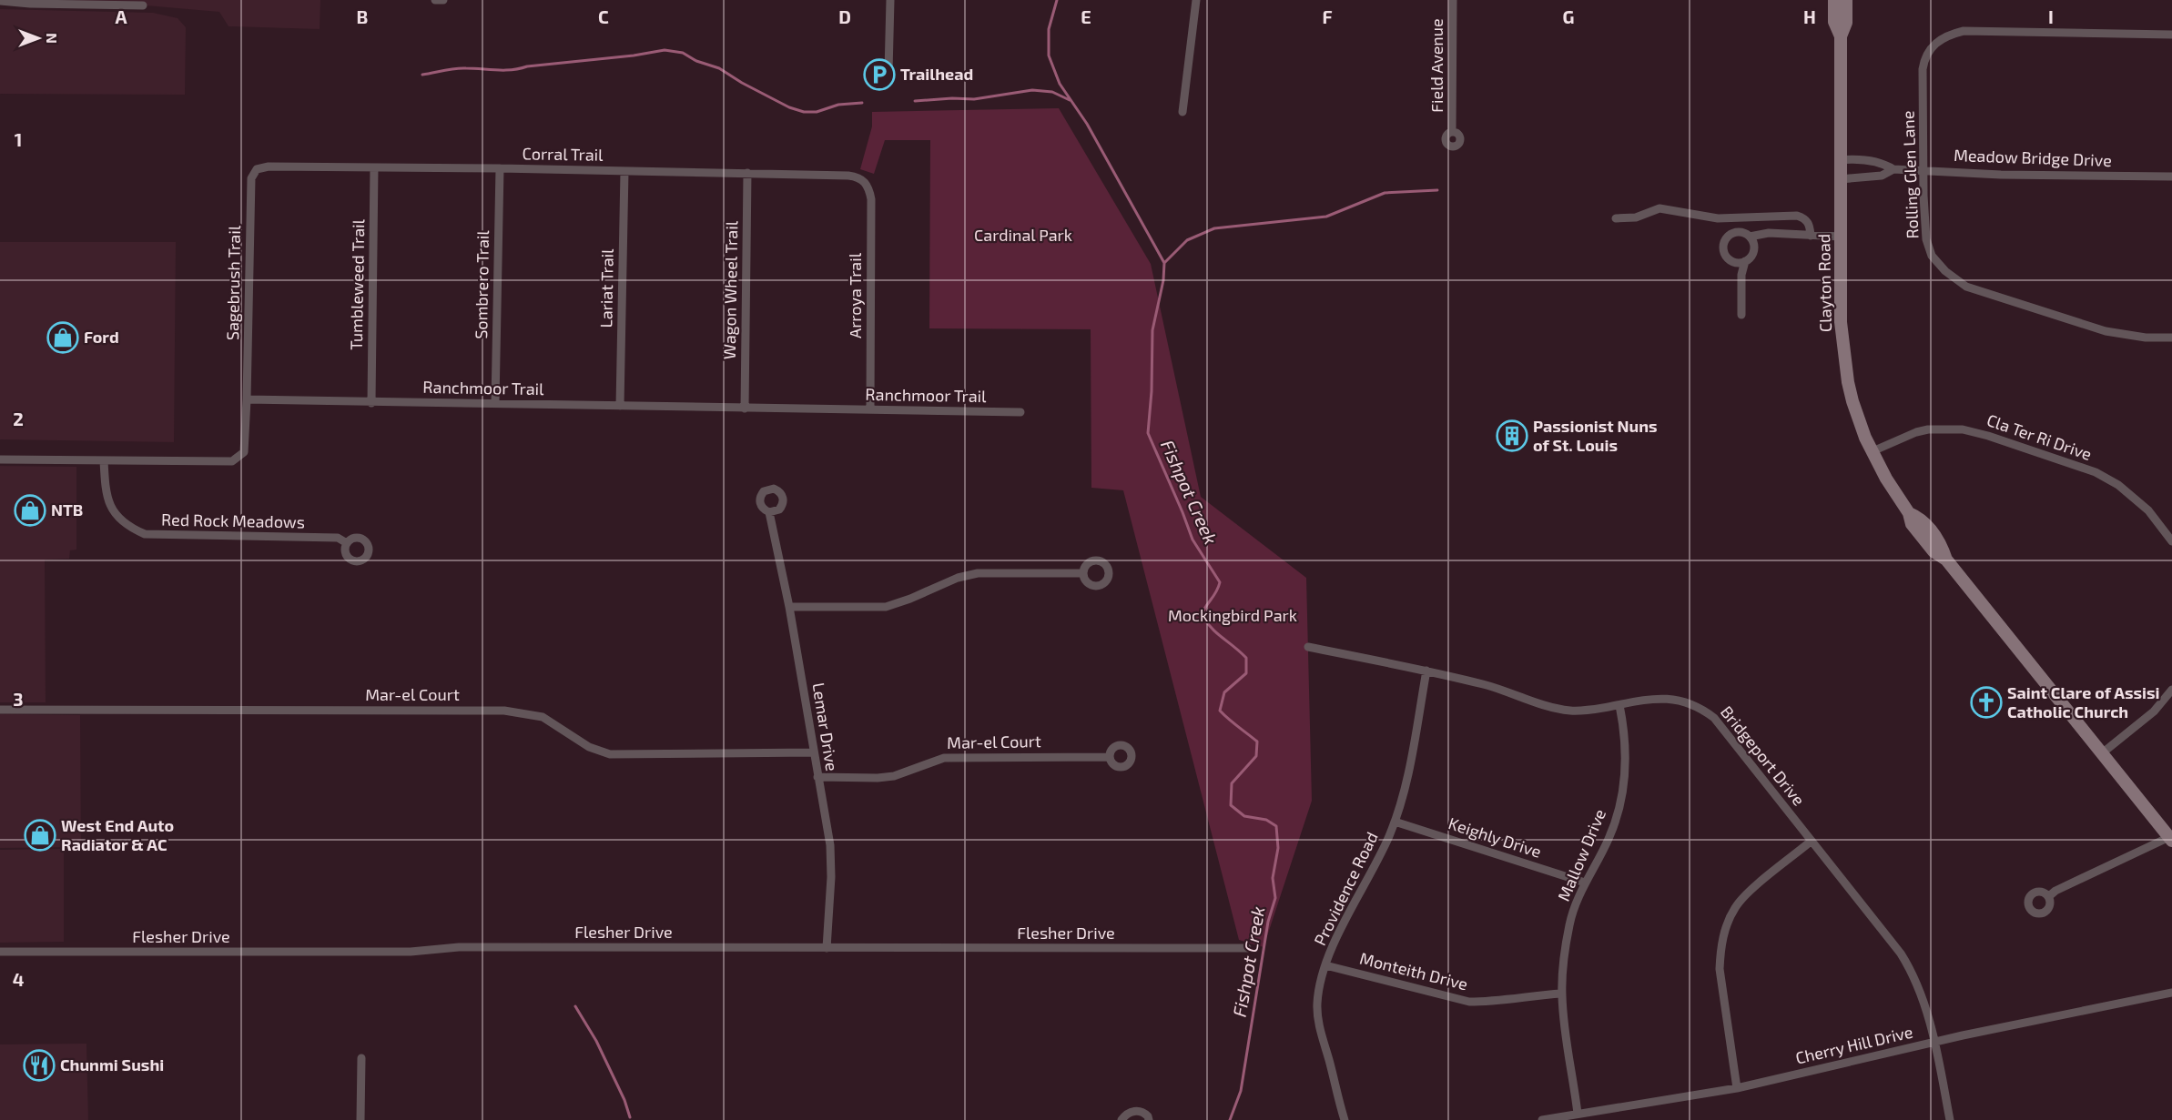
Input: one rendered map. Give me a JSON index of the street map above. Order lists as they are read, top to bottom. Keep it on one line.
{"streets":{"main road":["Clayton Road"],"street":["Field Avenue","Corral Trail","Meadow Bridge Drive","Rolling Glen Lane","Sagebrush Trail","Tumbleweed Trail","Sombrero Trail","Lariat Trail","Wagon Wheel Trail","Arroya Trail","Ranchmoor Trail","Cla Ter Ri Drive","Red Rock Meadows","Mar-el Court","Lemar Drive","Bridgeport Drive","Keighly Drive","Mallow Drive","Providence Road","Flesher Drive","Monteith Drive","Cherry Hill Drive"]},"crossings":[["Corral Trail","Sagebrush Trail"],["Corral Trail","Tumbleweed Trail"],["Corral Trail","Sombrero Trail"],["Corral Trail","Lariat Trail"],["Corral Trail","Wagon Wheel Trail"],["Corral Trail","Arroya Trail"],["Meadow Bridge Drive","Rolling Glen Lane"],["Meadow Bridge Drive","Clayton Road"],["Sagebrush Trail","Ranchmoor Trail"],["Clayton Road","Cla Ter Ri Drive"],["Tumbleweed Trail","Ranchmoor Trail"],["Sombrero Trail","Ranchmoor Trail"],["Lariat Trail","Ranchmoor Trail"],["Wagon Wheel Trail","Ranchmoor Trail"],["Arroya Trail","Ranchmoor Trail"],["Mar-el Court","Lemar Drive"],["Lemar Drive","Flesher Drive"],["Bridgeport Drive","Mallow Drive"],["Bridgeport Drive","Providence Road"],["Bridgeport Drive","Cherry Hill Drive"],["Keighly Drive","Mallow Drive"],["Keighly Drive","Providence Road"],["Mallow Drive","Monteith Drive"],["Mallow Drive","Cherry Hill Drive"],["Providence Road","Monteith Drive"]],"water":["Fishpot Creek"],"parks":["Cardinal Park","Mockingbird Park"],"places":{"parking":["Trailhead"],"shop":["Ford","NTB","West End Auto Radiator & AC"],"building":["Passionist Nuns of St. Louis"],"church":["Saint Clare of Assisi Catholic Church"],"restaurant":["Chunmi Sushi"]},"north":"right","grid":{"columns":["A","B","C","D","E","F","G","H","I"],"rows":["1","2","3","4"]}}
